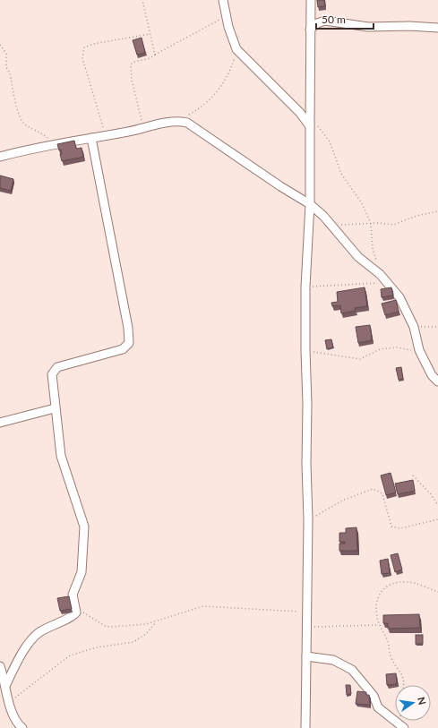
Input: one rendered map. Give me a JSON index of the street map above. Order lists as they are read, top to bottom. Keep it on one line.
{"scale_bar":"50 m","north":"right"}
